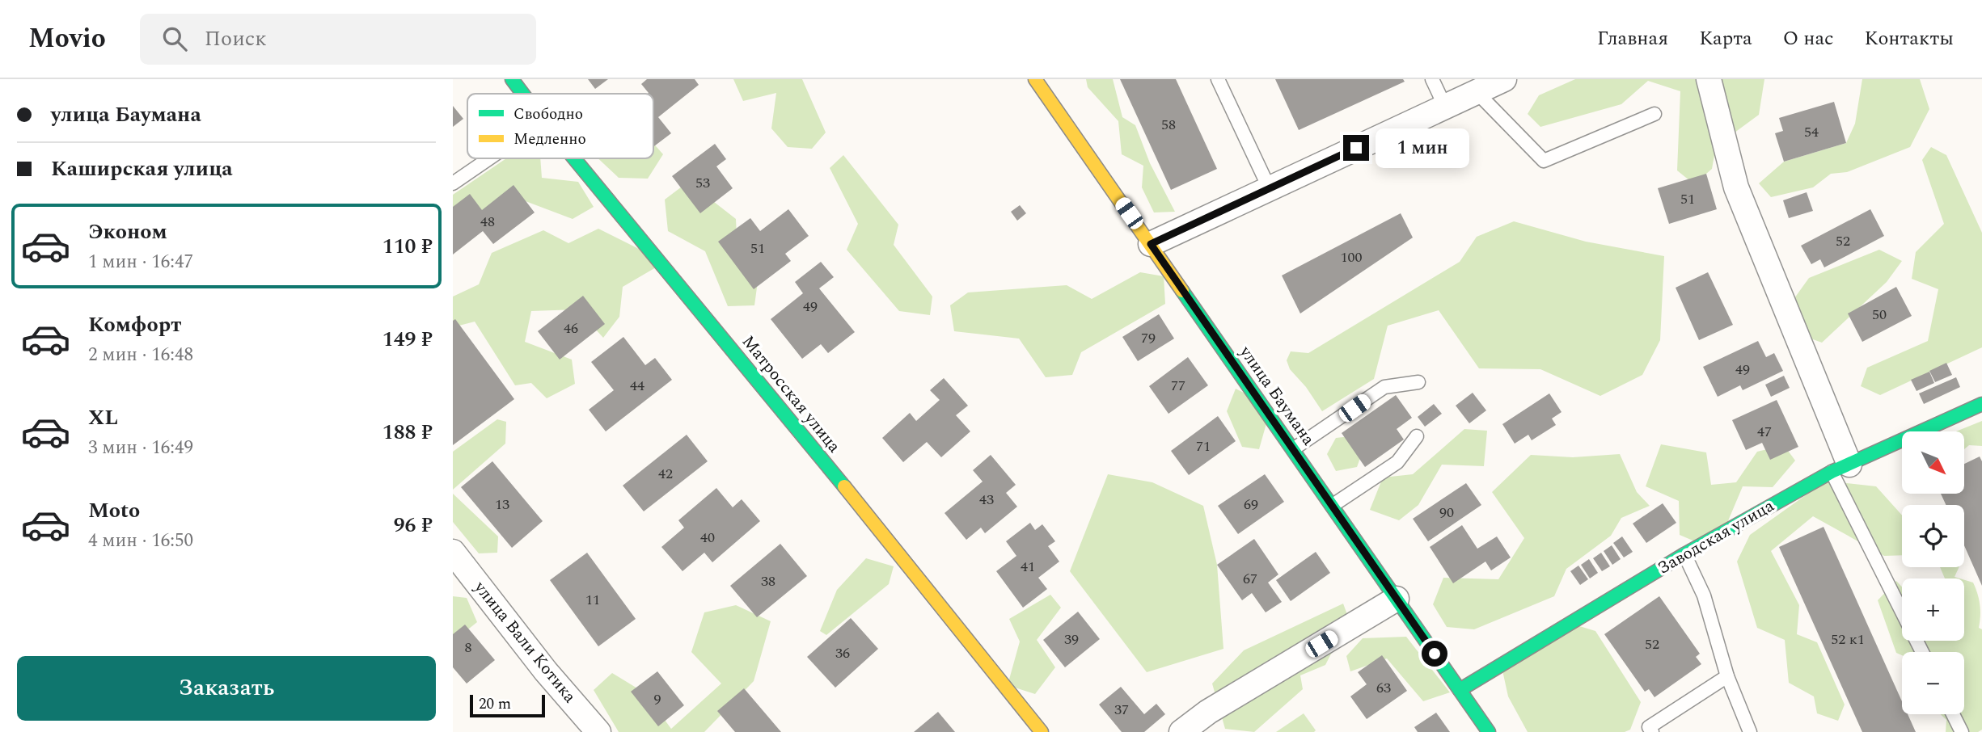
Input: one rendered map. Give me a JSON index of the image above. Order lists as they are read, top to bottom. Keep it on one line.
{"streets":{"street":["Матросская улица","улица Баумана","Заводская улица","улица Вали Котика"]},"crossings":[["улица Баумана","Заводская улица"]],"house_numbers":["58","54","53","51","48","52","51","100","49","50","46","79","49","44","77","47","71","42","43","13","69","90","40","41","67","38","11","39","52 к1","52","8","36","63","9","37"],"legend":["Свободно","Медленно"],"scale_bar":"20 m","north":"bottom right","page":{"header":"Movio","search":"Поиск","nav":["Главная","Карта","О нас","Контакты"],"banner":["улица Баумана","Каширская улица"],"bubble":"1 мин","list":[{"name":"Эконом","note":"1 мин · 16:47","value":"110 ₽"},{"name":"Комфорт","note":"2 мин · 16:48","value":"149 ₽"},{"name":"XL","note":"3 мин · 16:49","value":"188 ₽"},{"name":"Moto","note":"4 мин · 16:50","value":"96 ₽"}],"map_buttons":["+","−"],"buttons":"Заказать","scale":"20 m"}}
